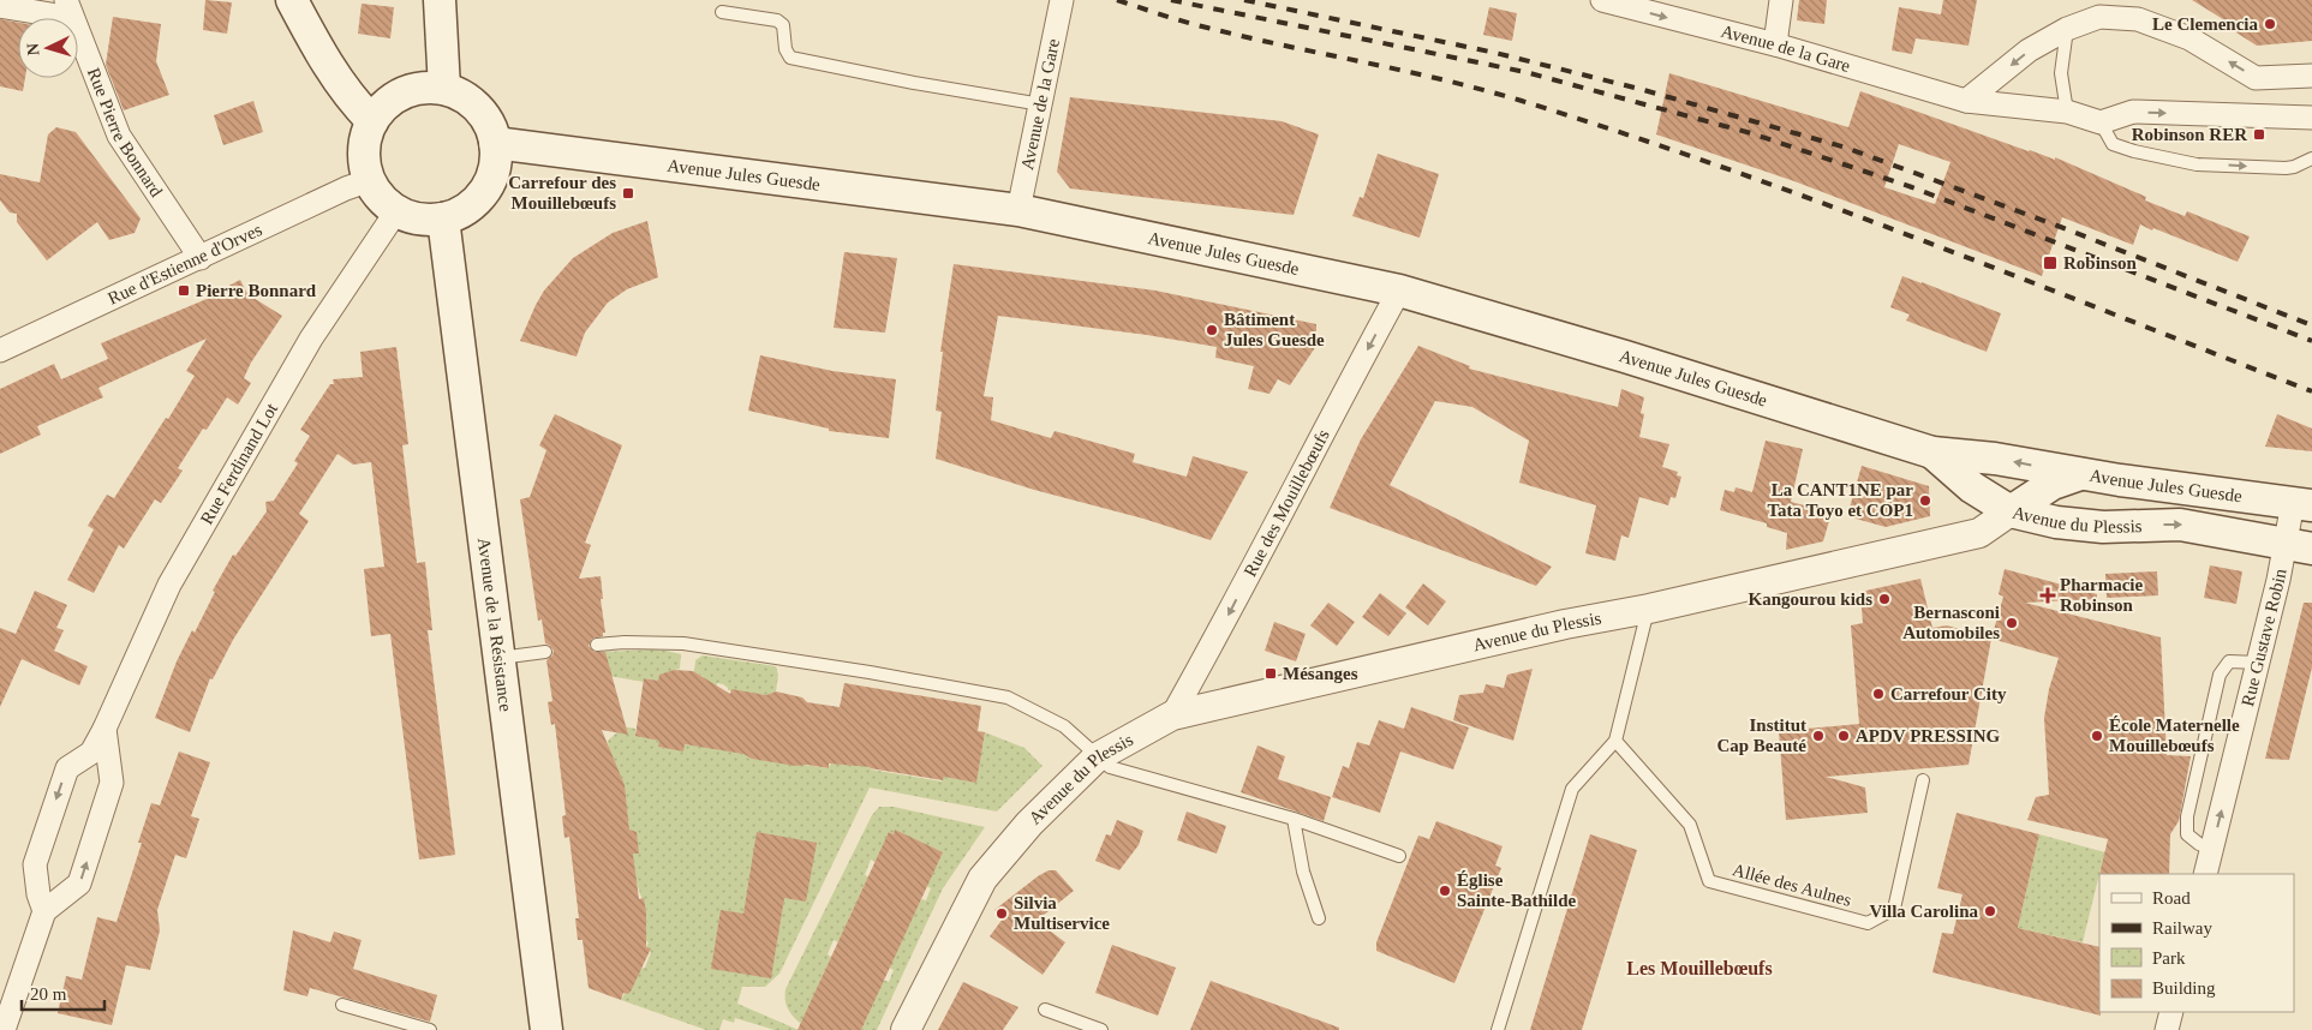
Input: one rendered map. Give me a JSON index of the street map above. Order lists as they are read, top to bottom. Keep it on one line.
{"streets":{"main road":["Avenue Jules Guesde","Avenue du Plessis","Avenue de la Résistance"],"street":["Avenue de la Gare","Rue Pierre Bonnard","Rue d'Estienne d'Orves","Rue Ferdinand Lot","Rue des Mouillebœufs","Rue Gustave Robin"],"lane":["Allée des Aulnes"]},"crossings":[["Avenue de la Gare","Avenue Jules Guesde"],["Rue Pierre Bonnard","Rue d'Estienne d'Orves"],["Avenue Jules Guesde","Rue d'Estienne d'Orves"],["Avenue Jules Guesde","Rue Ferdinand Lot"],["Avenue Jules Guesde","Rue des Mouillebœufs"],["Avenue Jules Guesde","Avenue du Plessis"],["Avenue Jules Guesde","Avenue de la Résistance"],["Avenue Jules Guesde","Rue Gustave Robin"],["Rue d'Estienne d'Orves","Rue Ferdinand Lot"],["Rue d'Estienne d'Orves","Avenue de la Résistance"],["Rue Ferdinand Lot","Avenue de la Résistance"],["Rue des Mouillebœufs","Avenue du Plessis"],["Avenue du Plessis","Rue Gustave Robin"]],"one_way":["Rue des Mouillebœufs","Rue Gustave Robin"],"districts":["Les Mouillebœufs"],"places":{"other":["Le Clemencia","Bâtiment Jules Guesde","La CANT1NE par Tata Toyo et COP1","Kangourou kids","Bernasconi Automobiles","Carrefour City","Institut Cap Beauté","APDV PRESSING","École Maternelle Mouillebœufs","Église Sainte-Bathilde","Villa Carolina","Silvia Multiservice"],"transit":["Robinson RER","Carrefour des Mouillebœufs","Robinson","Pierre Bonnard","Mésanges"],"health":["Pharmacie Robinson"]},"legend":["Road","Railway","Park","Building"],"scale_bar":"20 m","north":"left"}
